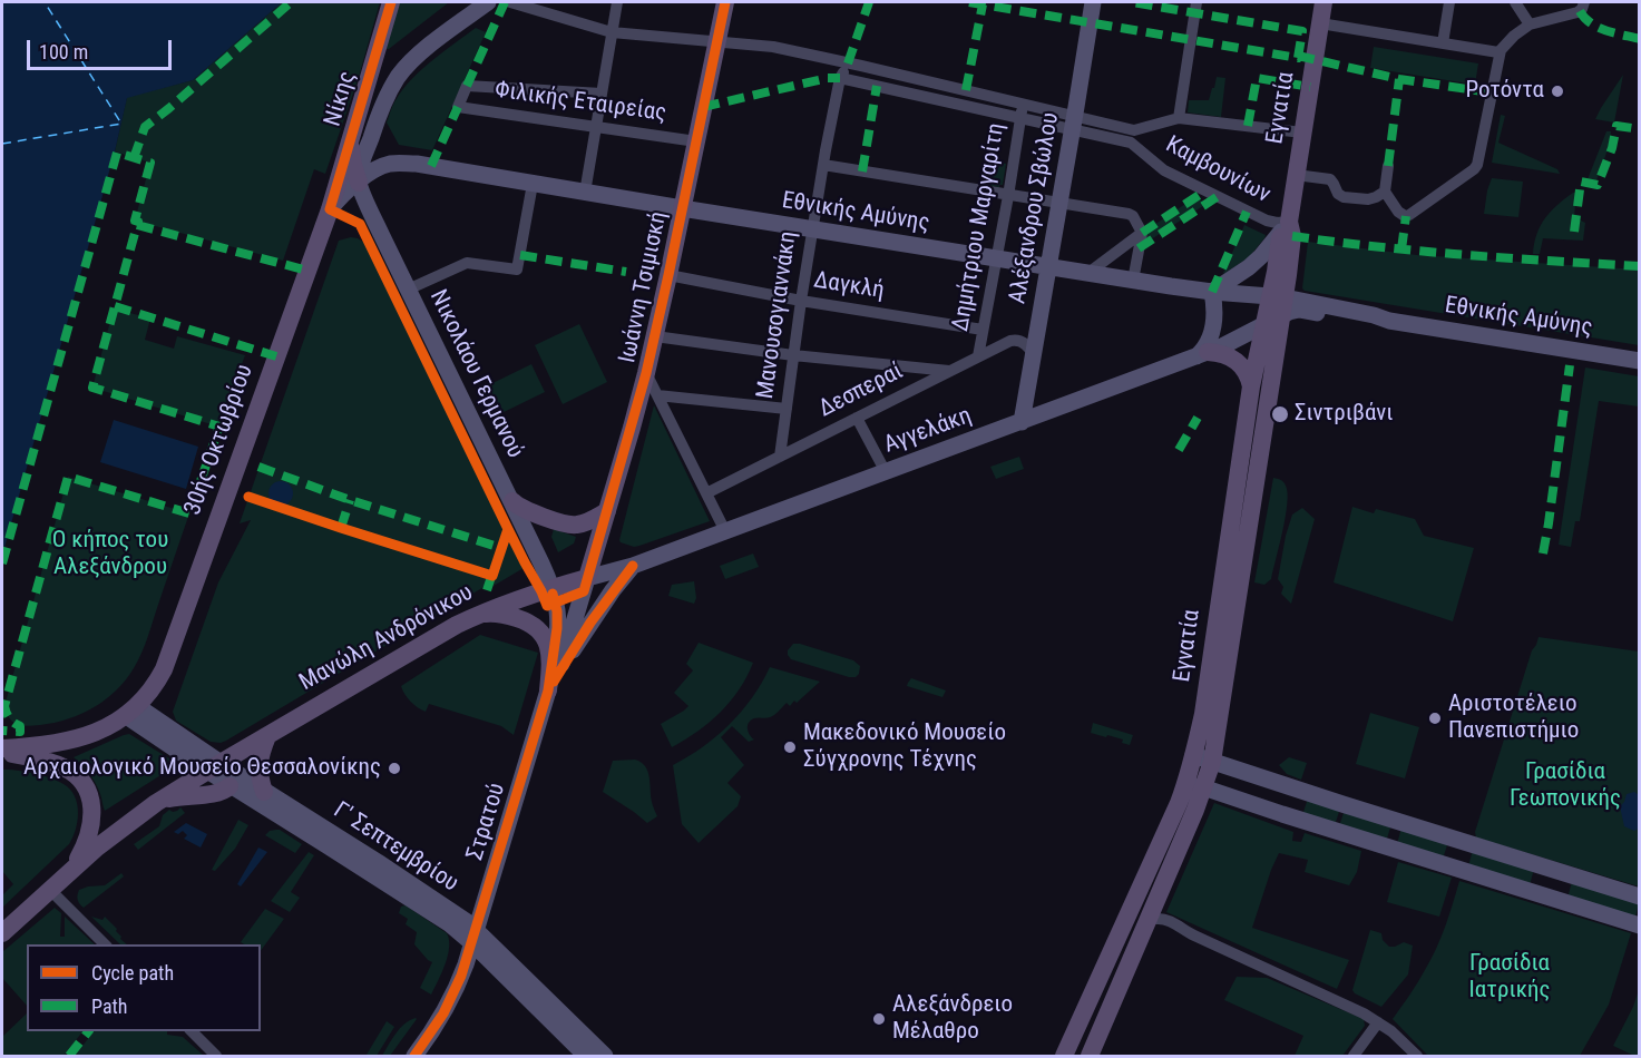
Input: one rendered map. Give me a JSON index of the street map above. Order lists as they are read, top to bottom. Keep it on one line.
{"streets":{"main road":["Νίκης","Εγνατία","Αλέξανδρου Σβώλου","Εθνικής Αμύνης","Ιωάννη Τσιμισκή","Νικολάου Γερμανού","Αγγελάκη","30ής Οκτωβρίου","Μανώλη Ανδρόνικου","Στρατού","Γ' Σεπτεμβρίου"],"street":["Φιλικής Εταιρείας","Καμβουνίων","Δημήτριου Μαργαρίτη","Δαγκλή","Μανουσογιαννάκη","Δεσπεραί"]},"crossings":[["Νίκης","Εθνικής Αμύνης"],["Νίκης","30ής Οκτωβρίου"],["Φιλικής Εταιρείας","Ιωάννη Τσιμισκή"],["Εγνατία","Καμβουνίων"],["Εγνατία","Εθνικής Αμύνης"],["Εγνατία","Αγγελάκη"],["Αλέξανδρου Σβώλου","Εθνικής Αμύνης"],["Αλέξανδρου Σβώλου","Δεσπεραί"],["Αλέξανδρου Σβώλου","Αγγελάκη"],["Εθνικής Αμύνης","Δημήτριου Μαργαρίτη"],["Εθνικής Αμύνης","Ιωάννη Τσιμισκή"],["Εθνικής Αμύνης","Μανουσογιαννάκη"],["Εθνικής Αμύνης","Νικολάου Γερμανού"],["Εθνικής Αμύνης","Αγγελάκη"],["Εθνικής Αμύνης","30ής Οκτωβρίου"],["Δημήτριου Μαργαρίτη","Δαγκλή"],["Δημήτριου Μαργαρίτη","Δεσπεραί"],["Δαγκλή","Ιωάννη Τσιμισκή"],["Δαγκλή","Μανουσογιαννάκη"],["Ιωάννη Τσιμισκή","Αγγελάκη"],["Ιωάννη Τσιμισκή","Μανώλη Ανδρόνικου"],["Ιωάννη Τσιμισκή","Στρατού"],["Μανουσογιαννάκη","Δεσπεραί"],["Νικολάου Γερμανού","Μανώλη Ανδρόνικου"],["Νικολάου Γερμανού","Στρατού"],["Αγγελάκη","Μανώλη Ανδρόνικου"],["Αγγελάκη","Στρατού"],["30ής Οκτωβρίου","Γ' Σεπτεμβρίου"],["Μανώλη Ανδρόνικου","Στρατού"],["Μανώλη Ανδρόνικου","Γ' Σεπτεμβρίου"],["Στρατού","Γ' Σεπτεμβρίου"]],"parks":["Ο κήπος του Αλεξάνδρου","Γρασίδια Γεωπονικής","Γρασίδια Ιατρικής"],"places":["Ροτόντα","Σιντριβάνι","Αριστοτέλειο Πανεπιστήμιο","Μακεδονικό Μουσείο Σύγχρονης Τέχνης","Αρχαιολογικό Μουσείο Θεσσαλονίκης","Αλεξάνδρειο Μέλαθρο"],"legend":["Cycle path","Path"],"scale_bar":"100 m"}
